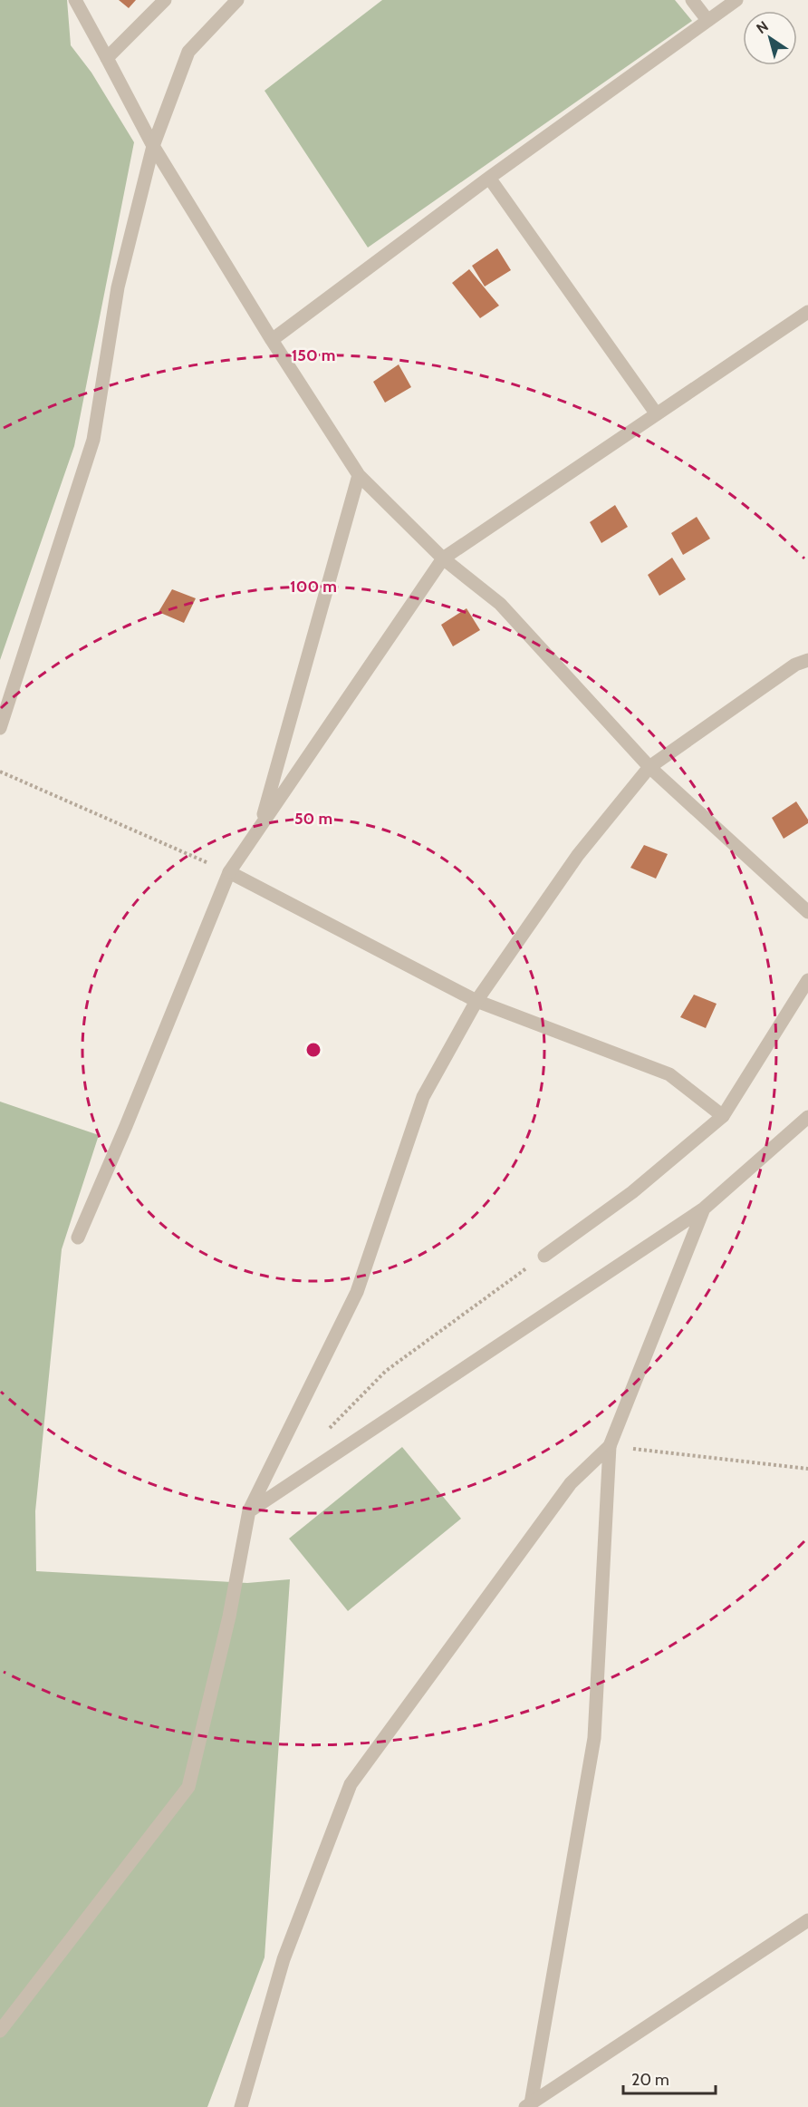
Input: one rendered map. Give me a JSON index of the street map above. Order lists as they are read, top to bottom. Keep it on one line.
{"scale_bar":"20 m","north":"top left","rings":["150 m","100 m","50 m"]}
